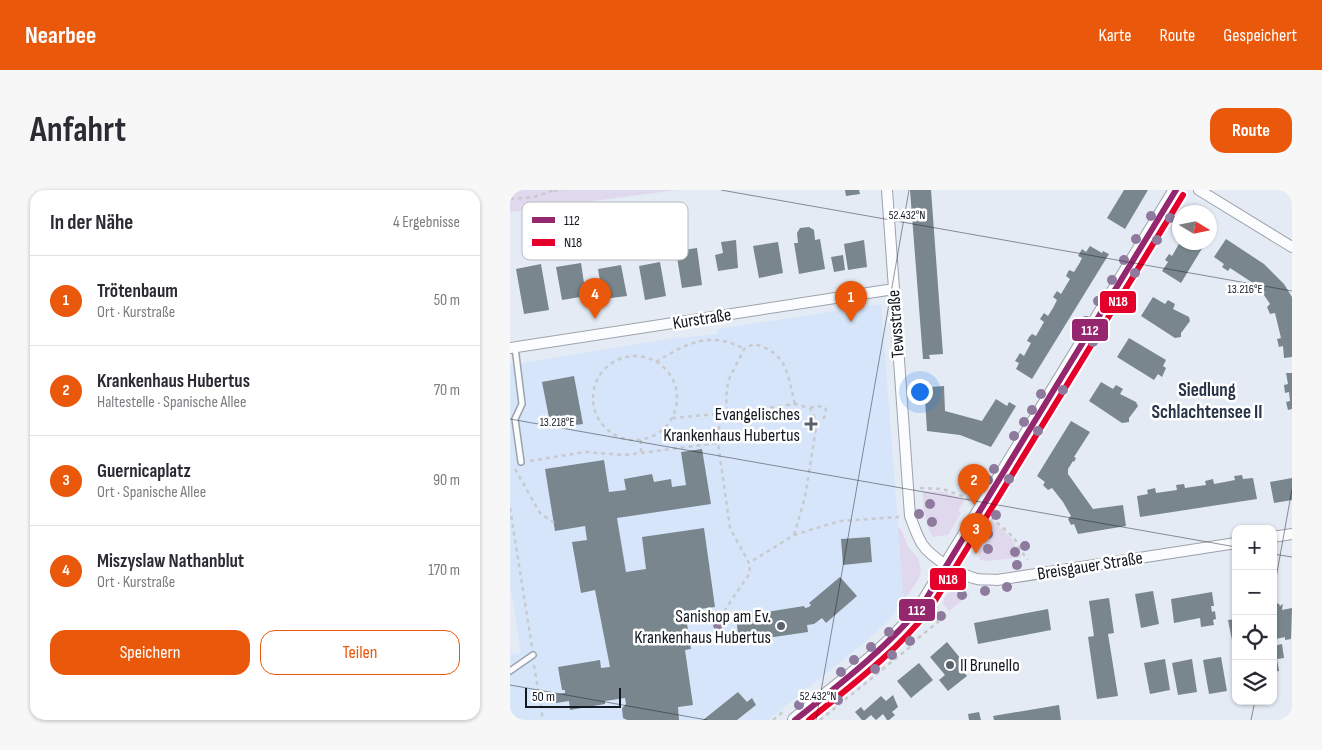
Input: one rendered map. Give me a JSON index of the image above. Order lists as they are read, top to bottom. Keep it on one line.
{"streets":{"street":["Kurstraße","Tewsstraße","Breisgauer Straße"]},"crossings":[["Kurstraße","Tewsstraße"],["Tewsstraße","Breisgauer Straße"]],"districts":["Siedlung Schlachtensee II"],"places":{"health":["Evangelisches Krankenhaus Hubertus"],"other":["Sanishop am Ev. Krankenhaus Hubertus","Il Brunello"]},"lines":["transit line 112","transit line N18"],"legend":["112","N18"],"scale_bar":"50 m","north":"right","page":{"header":"Nearbee","nav":["Karte","Route","Gespeichert"],"buttons":["Route",["Speichern","Teilen"]],"title":"Anfahrt","heading":["In der Nähe","4 Ergebnisse"],"list":[{"mark":"1","name":"Trötenbaum","note":"Ort · Kurstraße","value":"50 m"},{"mark":"2","name":"Krankenhaus Hubertus","note":"Haltestelle · Spanische Allee","value":"70 m"},{"mark":"3","name":"Guernicaplatz","note":"Ort · Spanische Allee","value":"90 m"},{"mark":"4","name":"Miszyslaw Nathanblut","note":"Ort · Kurstraße","value":"170 m"}],"pins":["4","1","2","3"],"map_buttons":["+","−"],"scale":"50 m"},"coordinates":["52.432°N","13.216°E","13.218°E"]}
